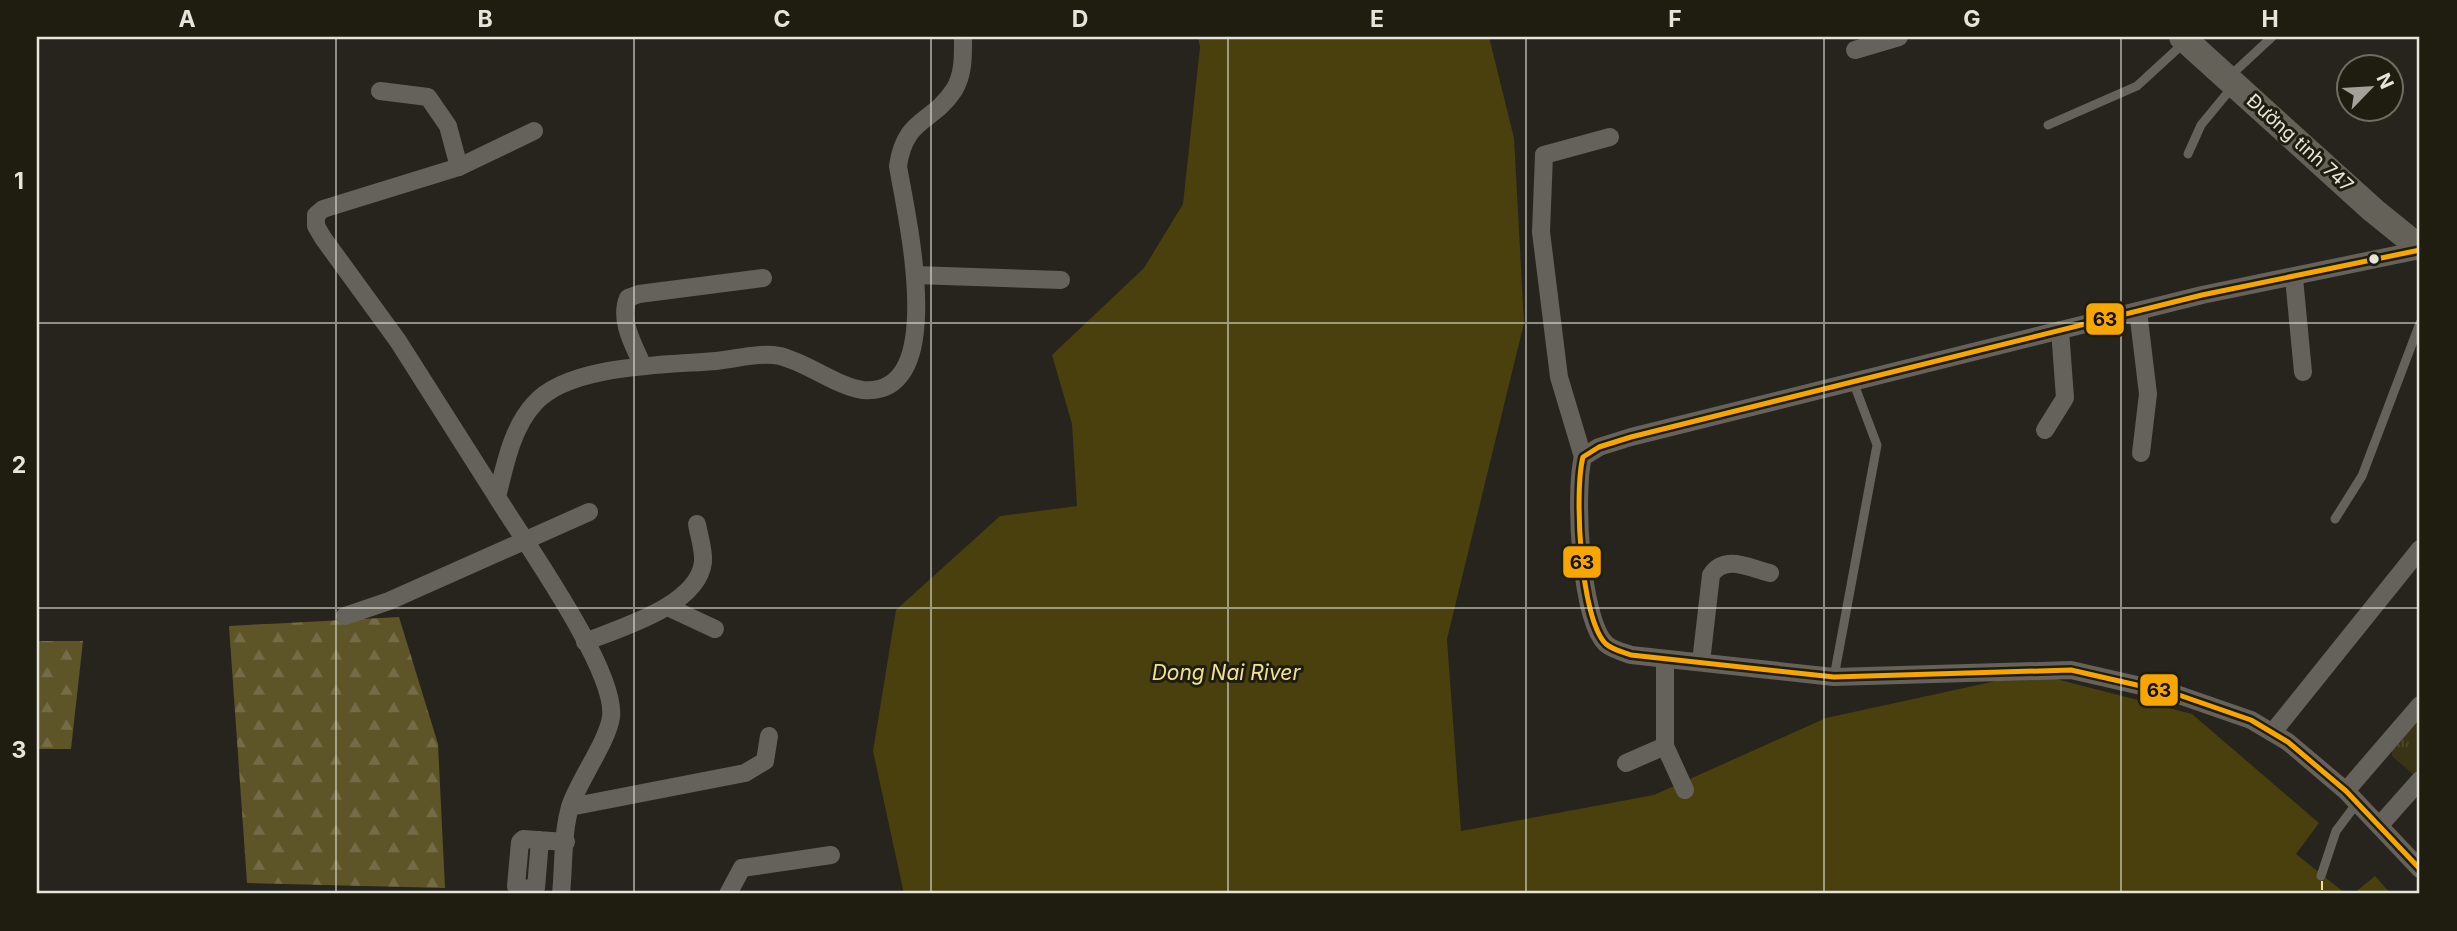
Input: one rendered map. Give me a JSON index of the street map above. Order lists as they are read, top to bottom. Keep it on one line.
{"streets":{"main road":["Đường tỉnh 747"]},"water":["Dong Nai River"],"lines":["transit line 63"],"north":"top right","grid":{"columns":["A","B","C","D","E","F","G","H"],"rows":["1","2","3"]}}
